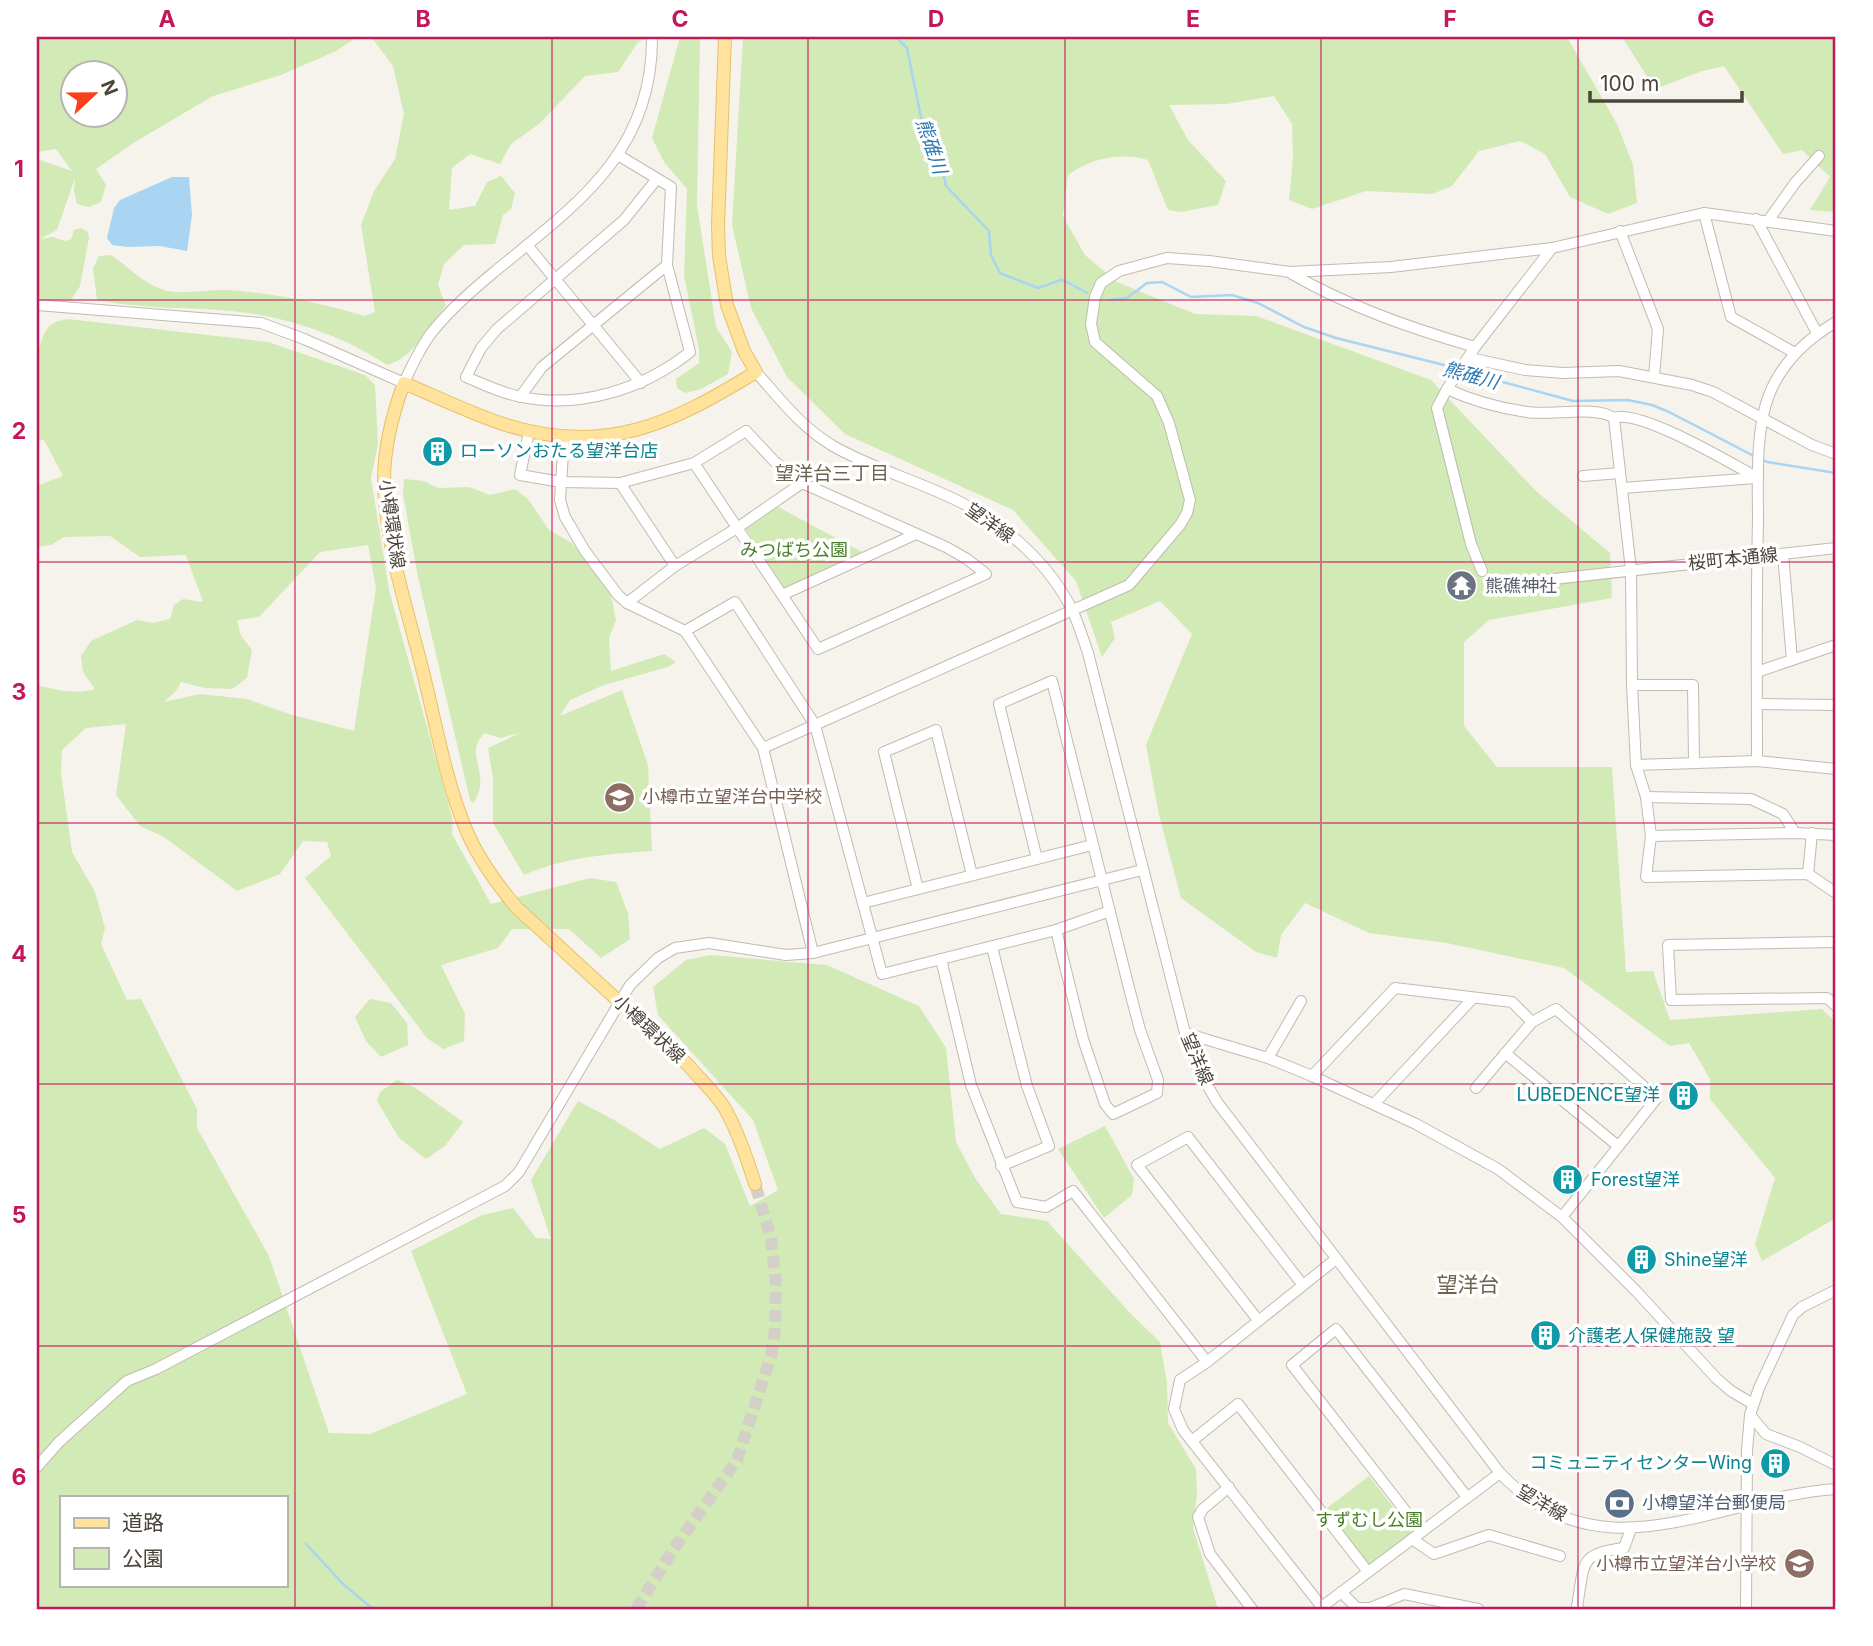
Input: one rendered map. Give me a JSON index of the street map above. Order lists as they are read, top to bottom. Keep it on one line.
{"streets":{"main road":["小樽環状線"],"street":["望洋線","桜町本通線"]},"districts":["望洋台三丁目","望洋台"],"water":["熊碓川"],"parks":["みつばち公園","すずむし公園"],"places":{"building":["ローソンおたる望洋台店","LUBEDENCE望洋","Forest望洋","Shine望洋","介護老人保健施設 望","コミュニティセンターWing"],"temple":["熊礁神社"],"school or university":["小樽市立望洋台中学校","小樽市立望洋台小学校"],"bank":["小樽望洋台郵便局"]},"legend":["道路","公園"],"scale_bar":"100 m","north":"right","grid":{"columns":["A","B","C","D","E","F","G"],"rows":["1","2","3","4","5","6"]}}
